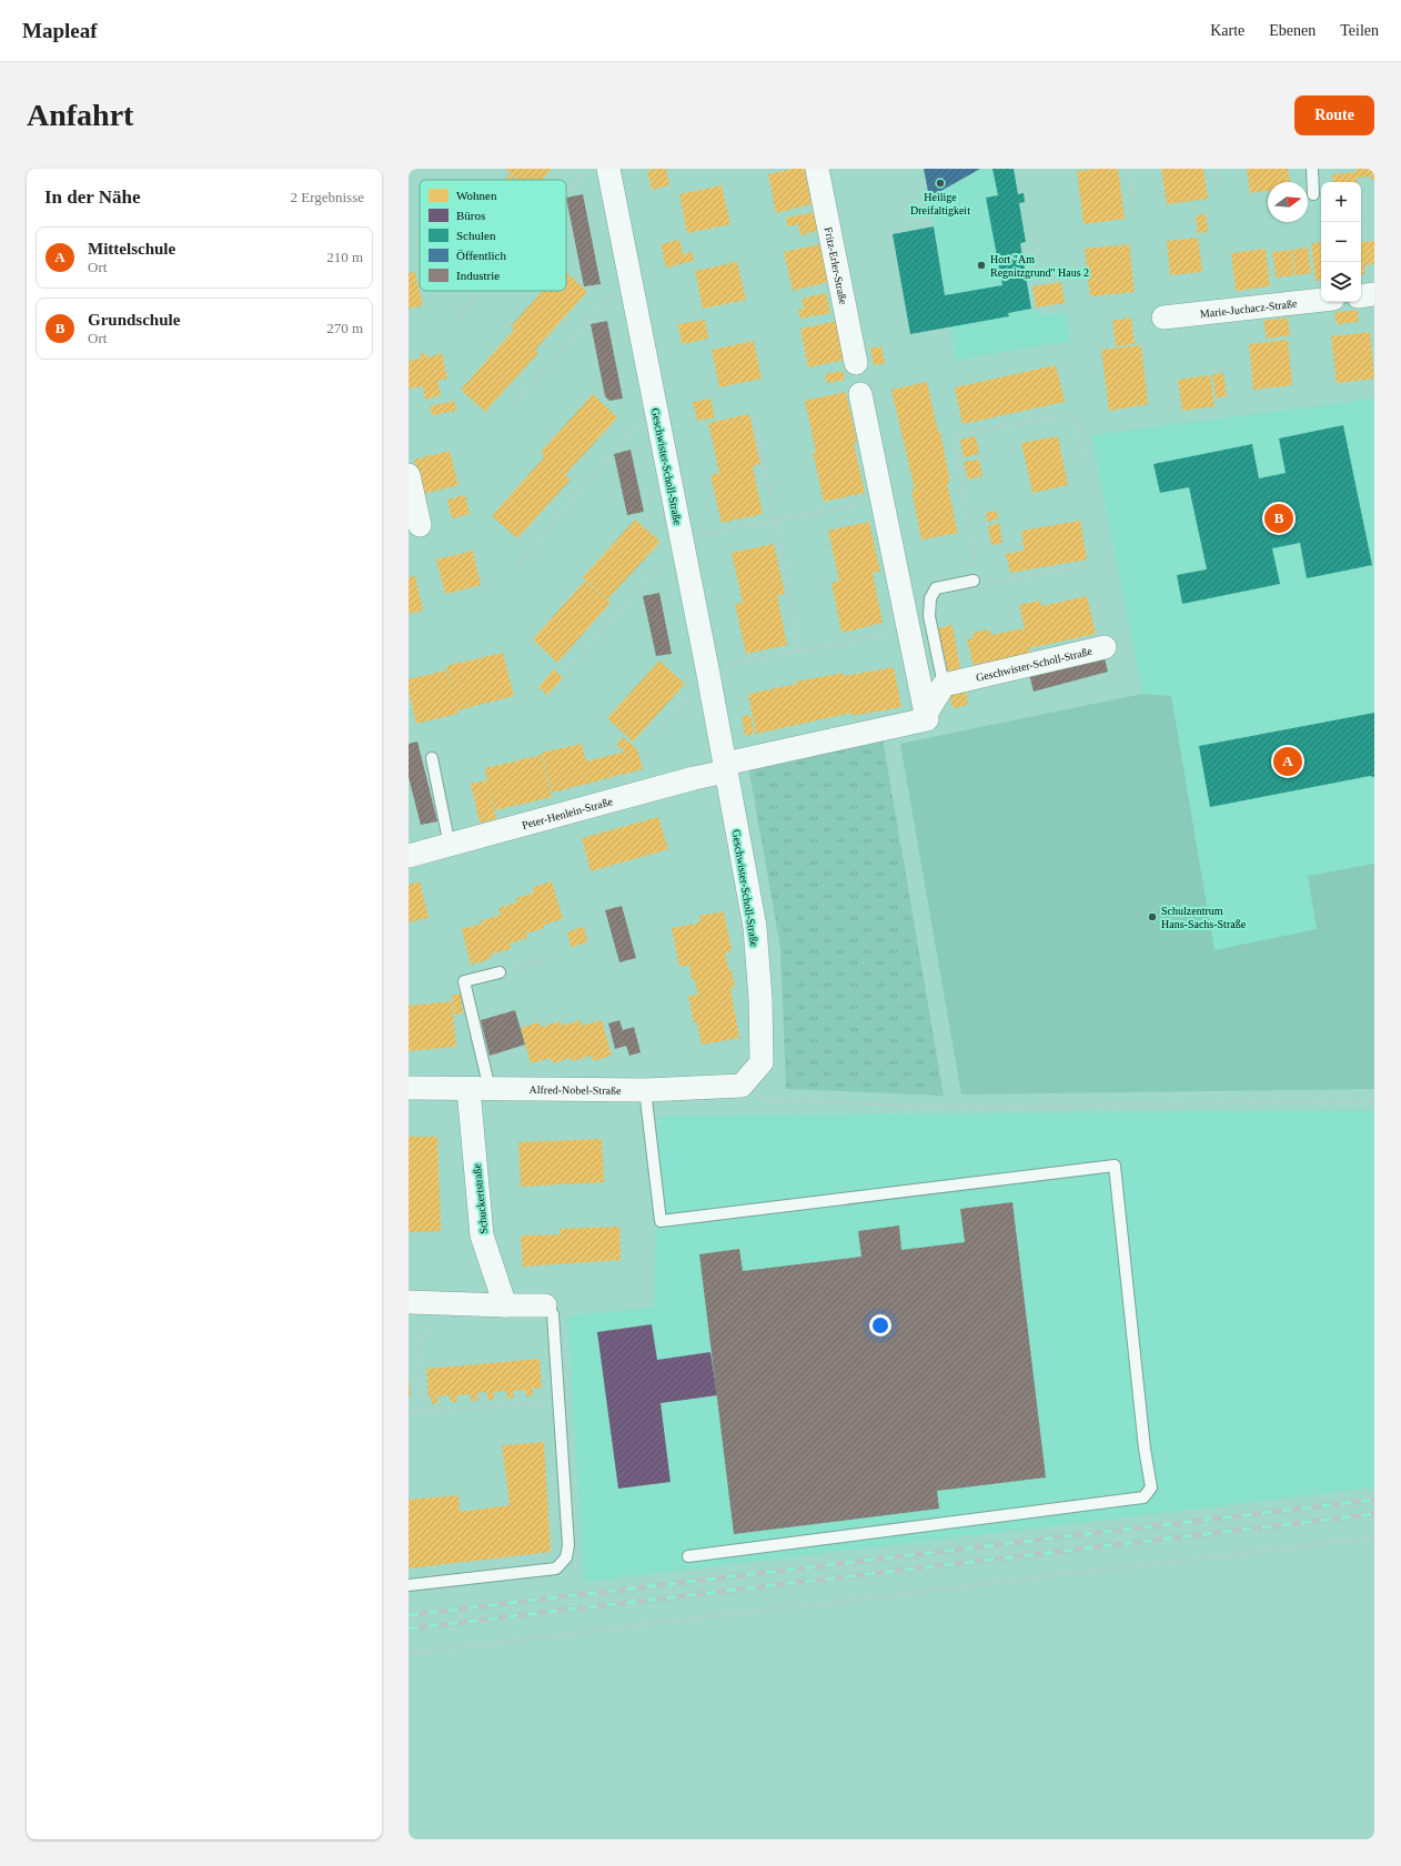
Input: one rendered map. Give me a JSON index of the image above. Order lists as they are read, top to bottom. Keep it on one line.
{"streets":{"street":["Fritz-Erler-Straße","Marie-Juchacz-Straße","Geschwister-Scholl-Straße","Peter-Henlein-Straße","Alfred-Nobel-Straße","Schuckertstraße"]},"crossings":[["Geschwister-Scholl-Straße","Peter-Henlein-Straße"],["Geschwister-Scholl-Straße","Alfred-Nobel-Straße"],["Alfred-Nobel-Straße","Schuckertstraße"]],"places":["Heilige Dreifaltigkeit","Hort \"Am Regnitzgrund\" Haus 2","Schulzentrum Hans-Sachs-Straße"],"legend":["Wohnen","Büros","Schulen","Öffentlich","Industrie"],"north":"right","page":{"header":"Mapleaf","nav":["Karte","Ebenen","Teilen"],"buttons":"Route","title":"Anfahrt","heading":["In der Nähe","2 Ergebnisse"],"map_buttons":["+","−"],"list":[{"mark":"A","name":"Mittelschule","note":"Ort","value":"210 m"},{"mark":"B","name":"Grundschule","note":"Ort","value":"270 m"}],"pins":["B","A"]}}
